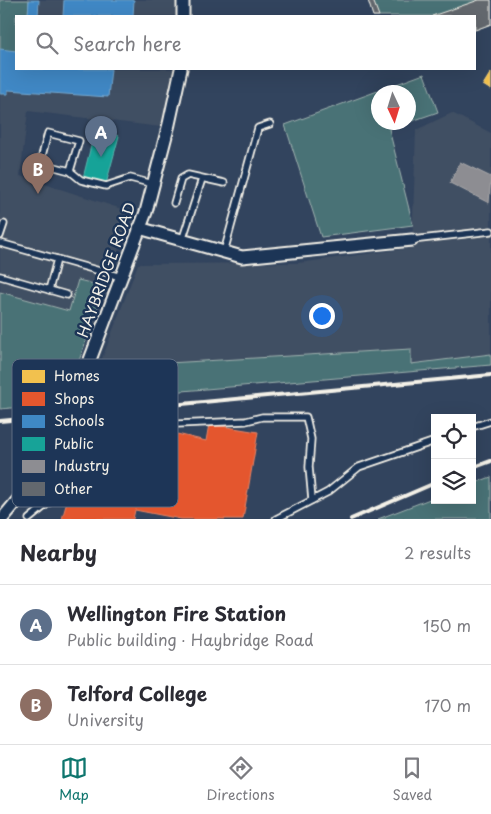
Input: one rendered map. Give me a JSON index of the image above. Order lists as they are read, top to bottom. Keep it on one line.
{"streets":{"street":["HAYBRIDGE ROAD"]},"legend":["Homes","Shops","Schools","Public","Industry","Other"],"north":"bottom","page":{"search":"Search here","pins":["A","B"],"heading":["Nearby","2 results"],"list":[{"mark":"A","name":"Wellington Fire Station","note":"Public building · Haybridge Road","value":"150 m"},{"mark":"B","name":"Telford College","note":"University","value":"170 m"}],"nav":["Map","Directions","Saved"]}}
